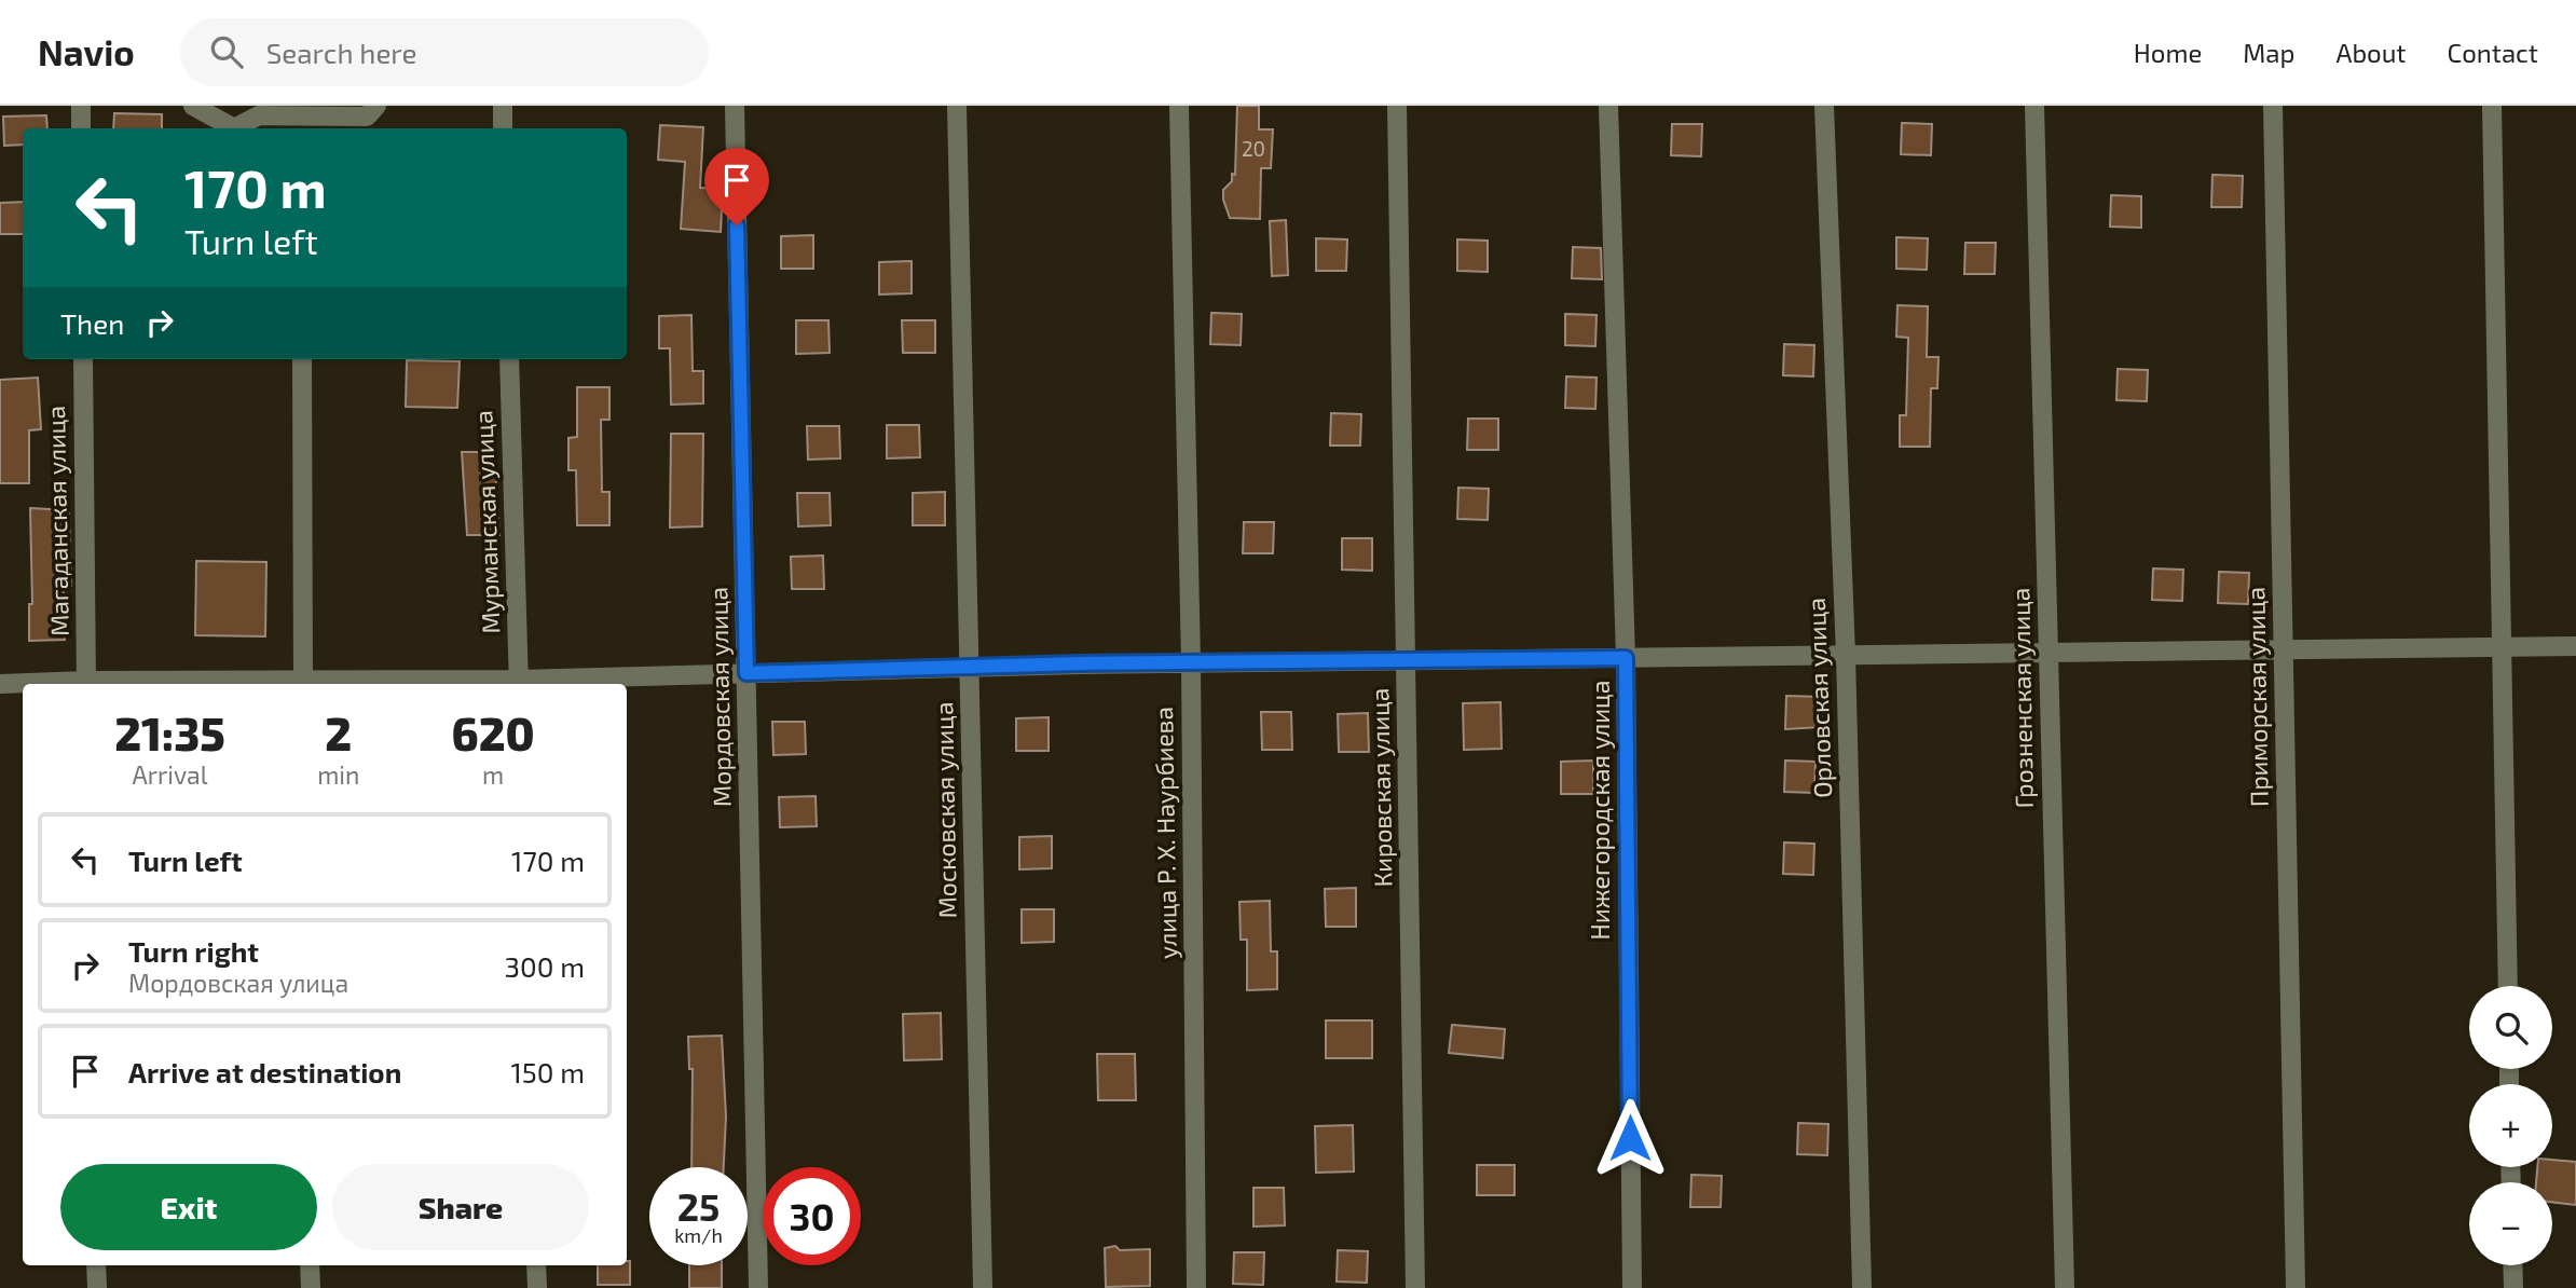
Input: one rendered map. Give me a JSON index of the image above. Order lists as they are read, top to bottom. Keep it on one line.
{"streets":{"street":["Магаданская улица","Мурманская улица","Мордовская улица","Приморская улица","Орловская улица","Грозненская улица","Кировская улица","Московская улица","Нижегородская улица","улица Р. Х. Наурбиева"]},"house_numbers":["20"],"page":{"header":"Navio","search":"Search here","nav":["Home","Map","About","Contact"],"turn":["170 m","Turn left"],"then":"Then","eta":["21:35","Arrival","2","min","620","m"],"list":[{"name":"Turn left","value":"170 m"},{"name":"Turn right","note":"Мордовская улица","value":"300 m"},{"name":"Arrive at destination","value":"150 m"}],"map_buttons":["+","−"],"buttons":["Exit","Share"],"speed":"25 km/h","limit":"30"}}
